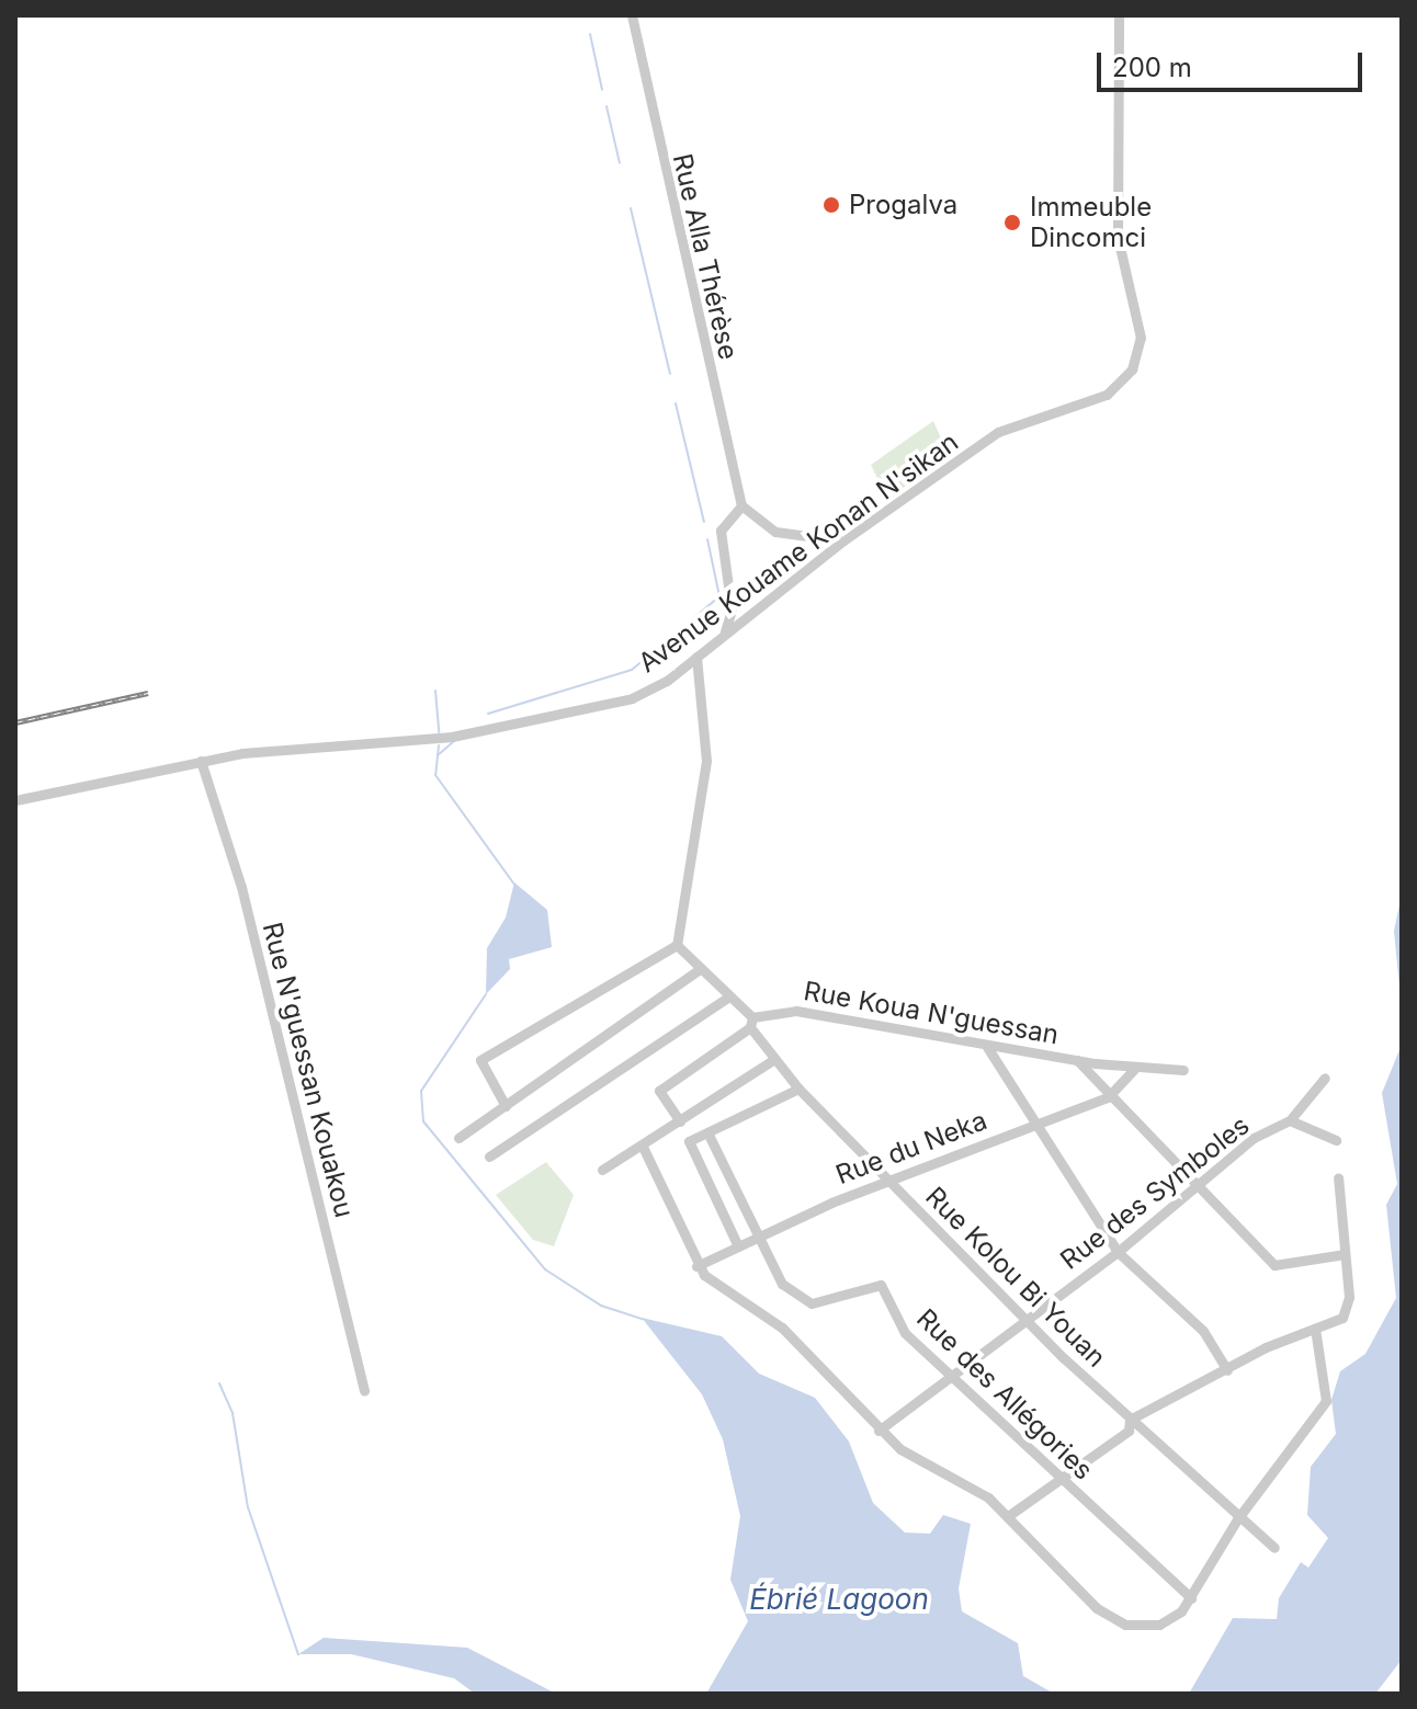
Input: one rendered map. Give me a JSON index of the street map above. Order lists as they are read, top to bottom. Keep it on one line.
{"streets":{"street":["Rue Alla Thérèse","Avenue Kouame Konan N'sikan","Rue Koua N'guessan","Rue N'guessan Kouakou","Rue du Neka","Rue des Symboles","Rue Kolou Bi Youan","Rue des Allégories"]},"crossings":[["Avenue Kouame Konan N'sikan","Rue N'guessan Kouakou"],["Rue Koua N'guessan","Rue du Neka"],["Rue Koua N'guessan","Rue Kolou Bi Youan"],["Rue du Neka","Rue Kolou Bi Youan"],["Rue du Neka","Rue des Allégories"],["Rue des Symboles","Rue Kolou Bi Youan"],["Rue des Symboles","Rue des Allégories"]],"water":["Ébrié Lagoon"],"places":["Progalva","Immeuble Dincomci"],"scale_bar":"200 m"}
